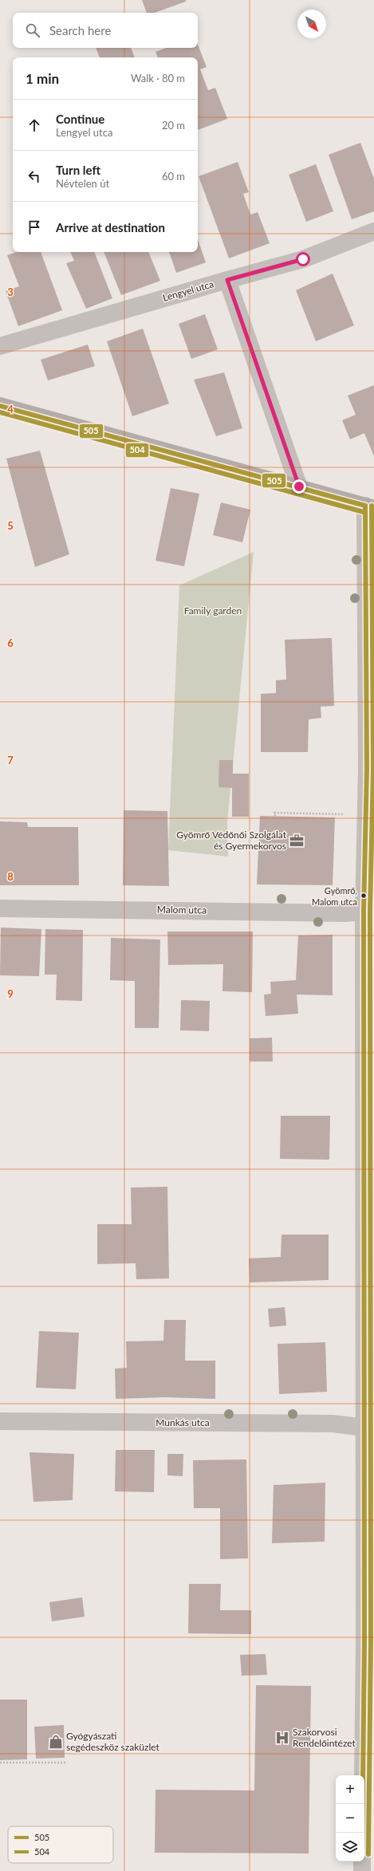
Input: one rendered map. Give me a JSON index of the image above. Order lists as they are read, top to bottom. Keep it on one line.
{"streets":{"street":["Lengyel utca","Malom utca","Munkás utca"]},"parks":["Family garden"],"places":{"office":["Gyömrő Védőnői Szolgálat és Gyermekorvos"],"other":["Gyömrő, Malom utca"],"hospital":["Szakorvosi Rendelőintézet"],"shop":["Gyógyászati segédeszköz szaküzlet"]},"lines":["transit line 505","transit line 504"],"legend":["505","504"],"north":"bottom right","page":{"search":"Search here","heading":["1 min","Walk · 80 m"],"list":[["Continue","Lengyel utca","20 m"],["Turn left","Névtelen út","60 m"],"Arrive at destination"],"map_buttons":["+","−"]},"grid":{"rows":["3","4","5","6","7","8","9"]}}
